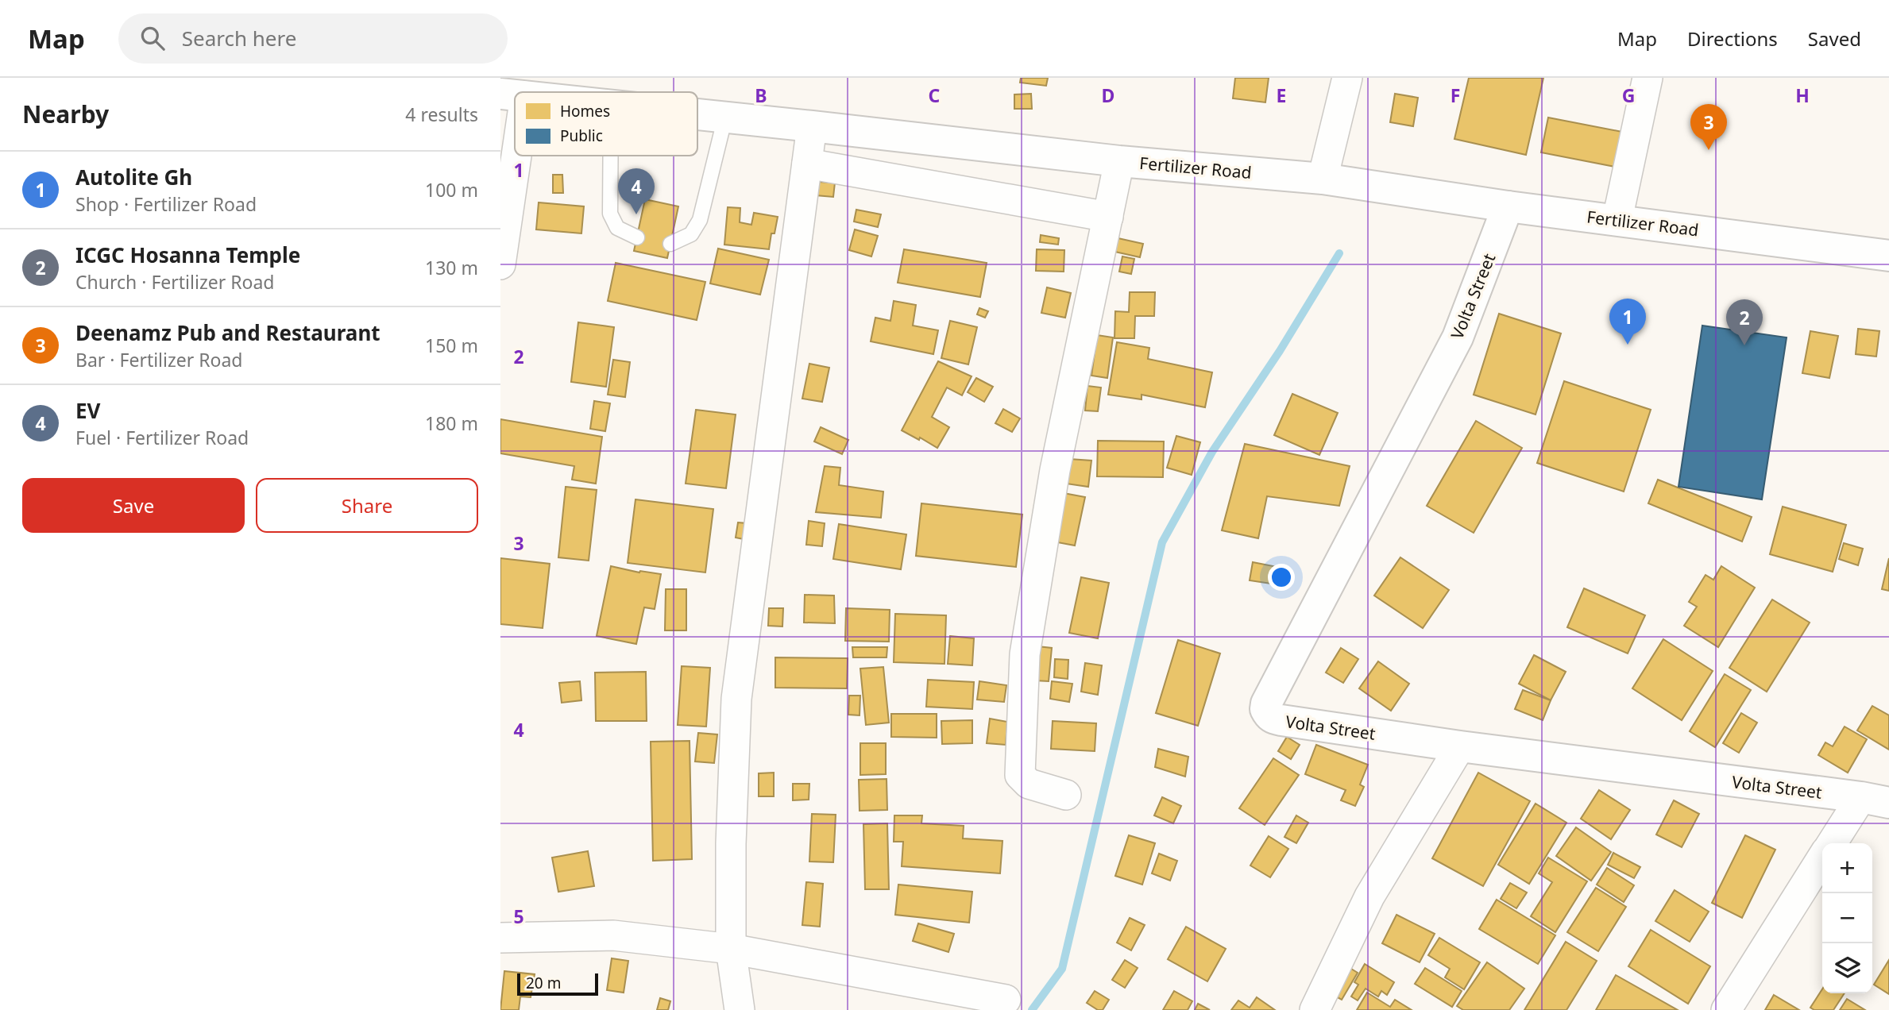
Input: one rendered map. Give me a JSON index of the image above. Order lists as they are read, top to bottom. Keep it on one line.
{"streets":{"street":["Fertilizer Road","Volta Street"]},"crossings":[["Fertilizer Road","Volta Street"]],"legend":["Homes","Public"],"scale_bar":"20 m","page":{"header":"Map","search":"Search here","nav":["Map","Directions","Saved"],"heading":["Nearby","4 results"],"pins":["3","4","1","2"],"list":[{"mark":"1","name":"Autolite Gh","note":"Shop · Fertilizer Road","value":"100 m"},{"mark":"2","name":"ICGC Hosanna Temple","note":"Church · Fertilizer Road","value":"130 m"},{"mark":"3","name":"Deenamz Pub and Restaurant","note":"Bar · Fertilizer Road","value":"150 m"},{"mark":"4","name":"EV","note":"Fuel · Fertilizer Road","value":"180 m"}],"buttons":["Save","Share"],"map_buttons":["+","−"],"scale":"20 m"},"grid":{"columns":["B","C","D","E","F","G","H"],"rows":["1","2","3","4","5"]}}
